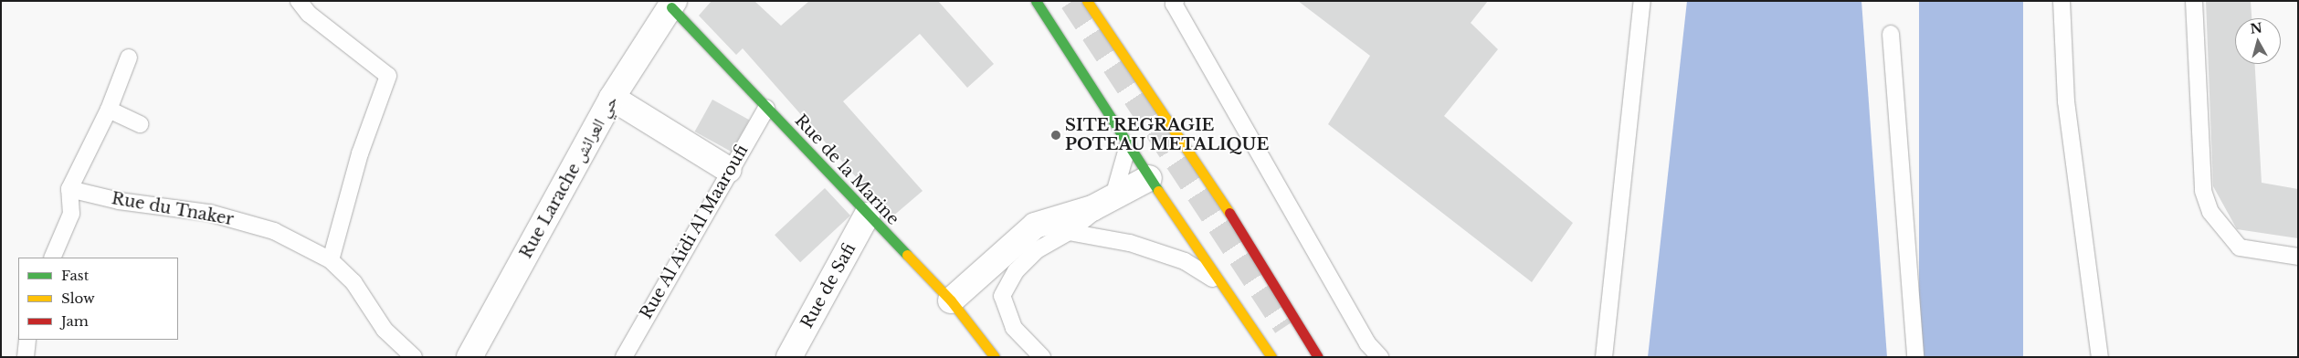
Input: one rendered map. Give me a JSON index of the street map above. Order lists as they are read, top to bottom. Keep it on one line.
{"streets":{"main road":["Rue de la Marine"],"street":["Rue Larache حي العرائش","Rue de Safi"],"lane":["Rue du Tnaker","Rue Al Aidi Al Maaroufi"]},"crossings":[["Rue de la Marine","Rue Larache حي العرائش"],["Rue de la Marine","Rue Al Aidi Al Maaroufi"],["Rue de la Marine","Rue de Safi"]],"places":["SITE REGRAGIE POTEAU METALIQUE"],"legend":["Fast","Slow","Jam"],"north":"top"}
